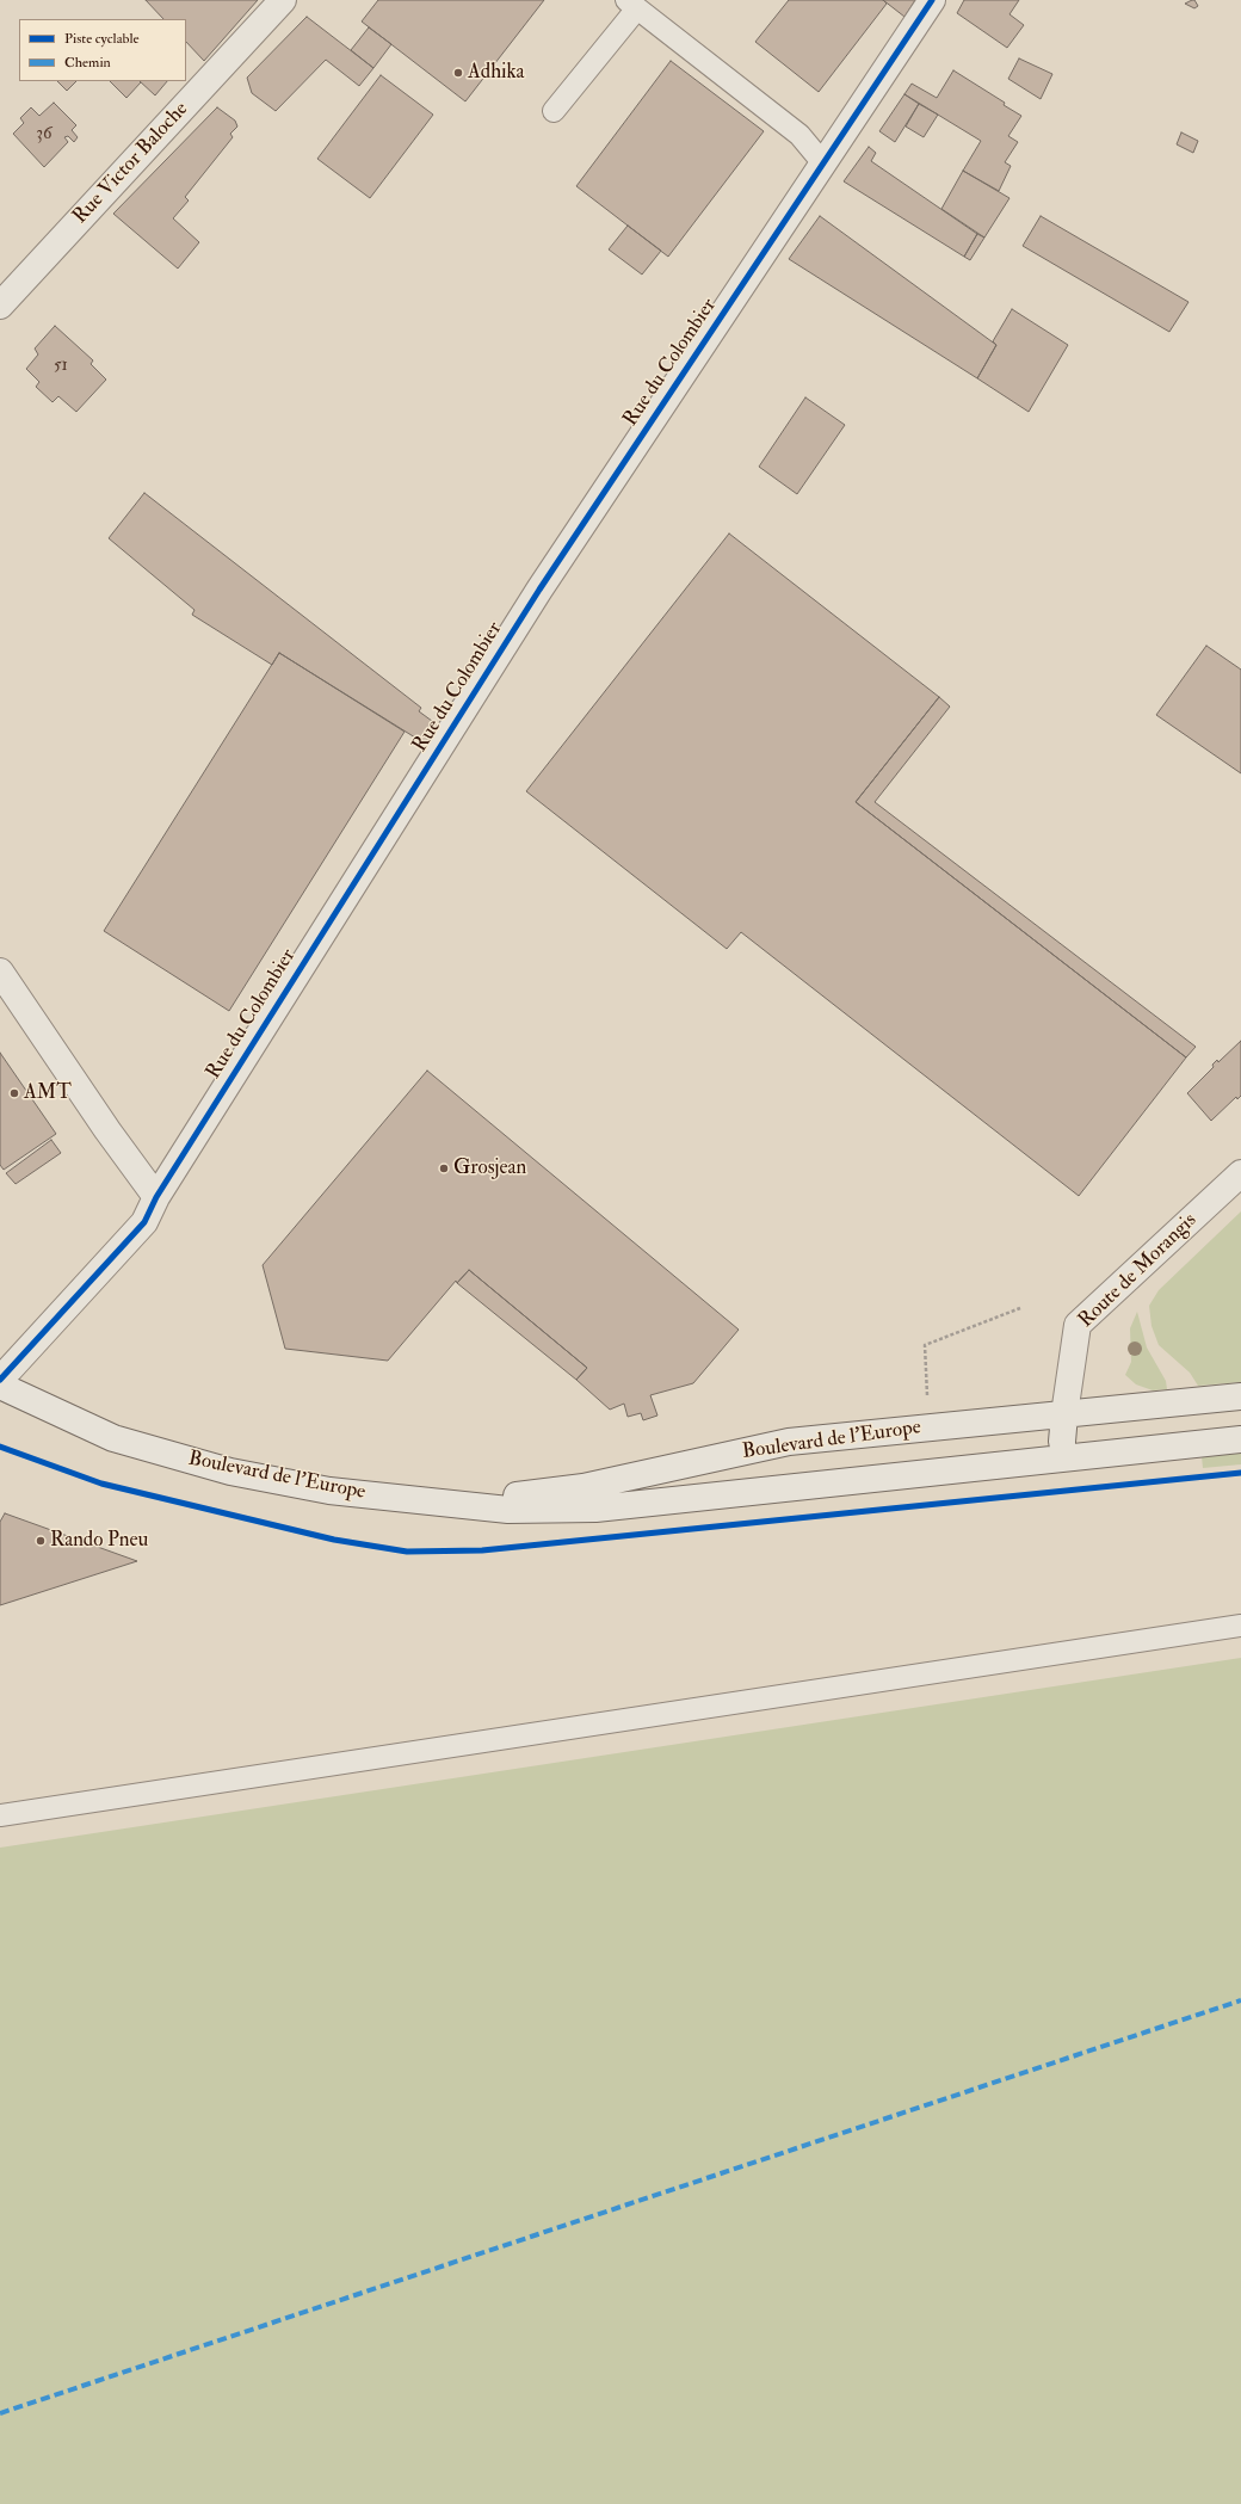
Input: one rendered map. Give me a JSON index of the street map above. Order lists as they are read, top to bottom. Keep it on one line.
{"streets":{"street":["Rue Victor Baloche","Rue du Colombier","Route de Morangis","Boulevard de l'Europe"]},"crossings":[["Route de Morangis","Boulevard de l'Europe"]],"places":["Adhika","AMT","Grosjean","Rando Pneu"],"house_numbers":["36","51"],"legend":["Piste cyclable","Chemin"]}
